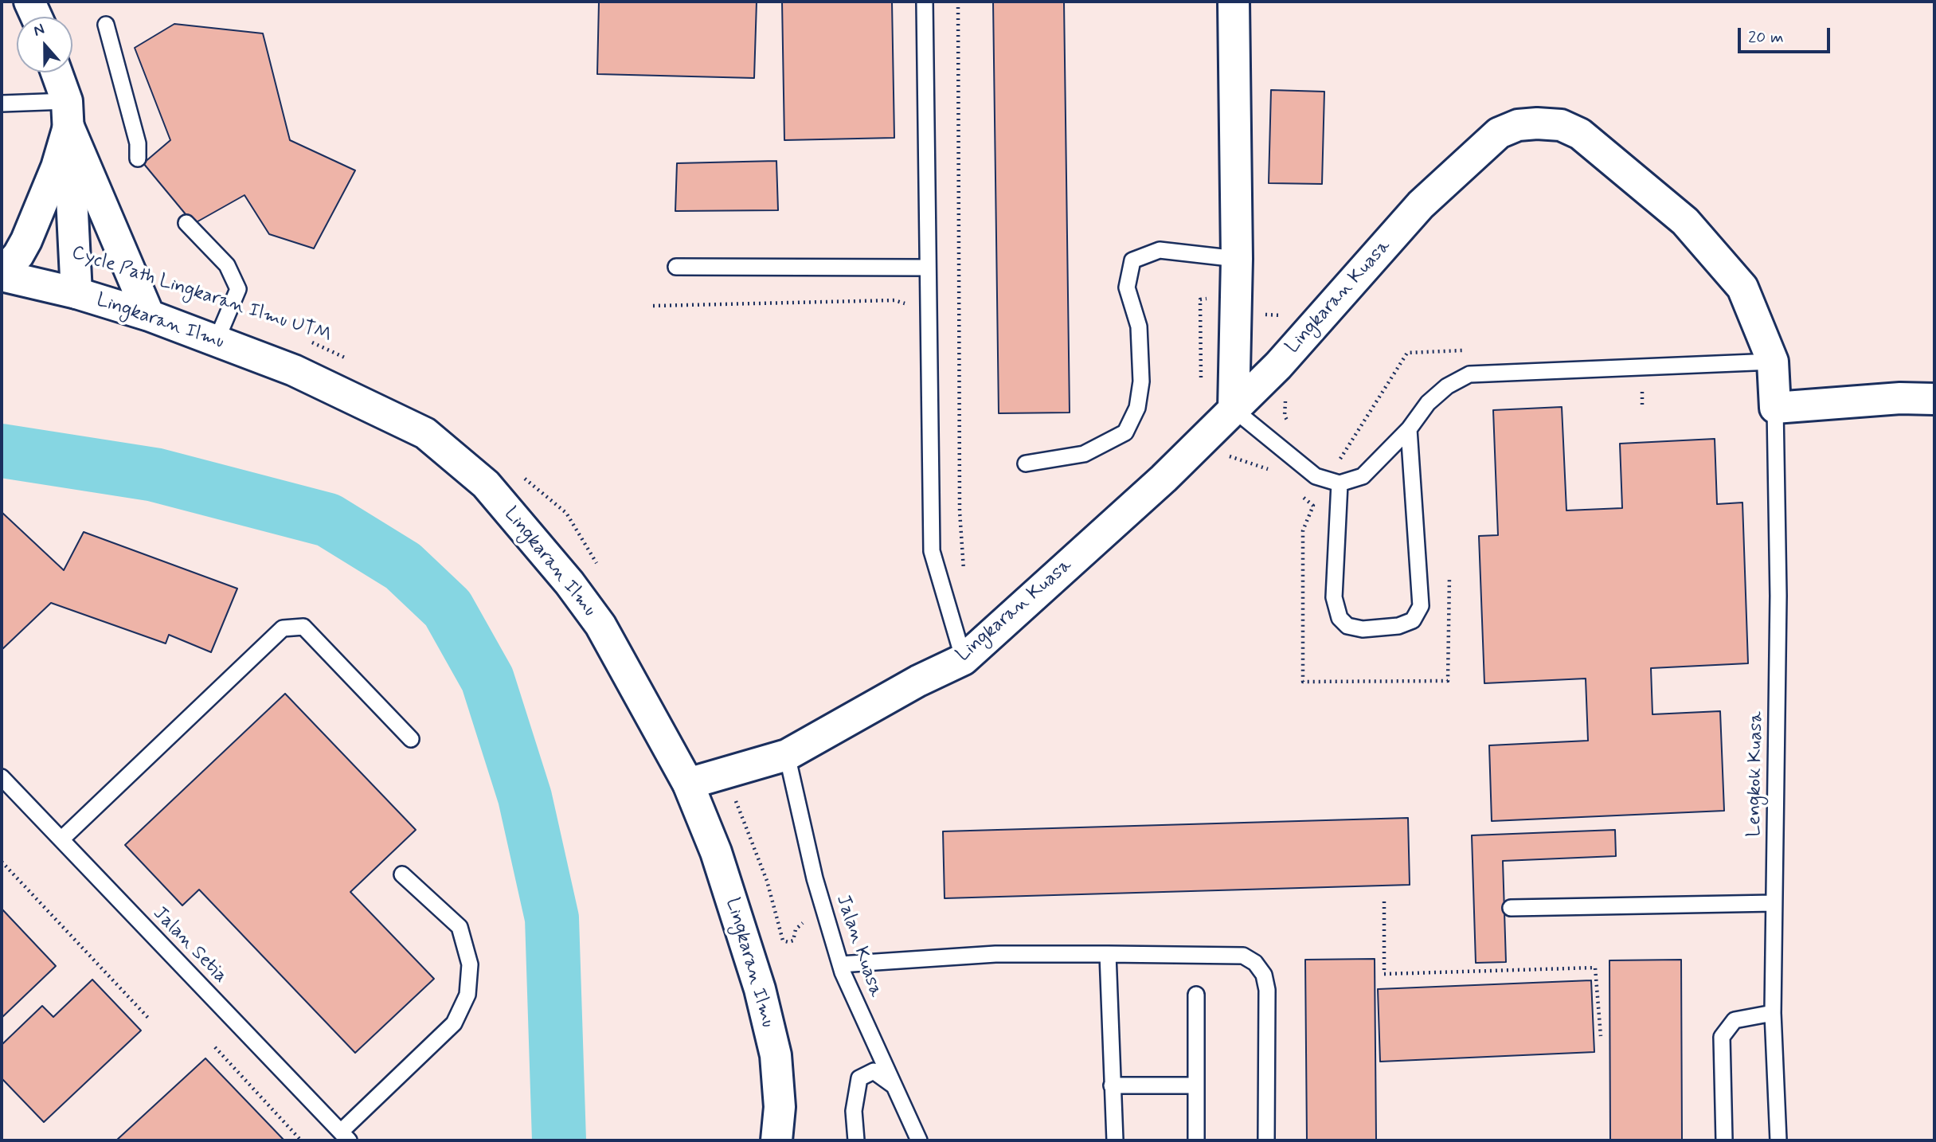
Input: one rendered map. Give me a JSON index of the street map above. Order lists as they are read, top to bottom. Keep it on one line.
{"streets":{"street":["Lingkaran Kuasa","Lingkaran Ilmu"],"lane":["Lengkok Kuasa","Jalan Setia","Jalan Kuasa"],"path":["Cycle Path Lingkaran Ilmu UTM"]},"crossings":[["Lingkaran Kuasa","Lingkaran Ilmu"],["Lingkaran Kuasa","Lengkok Kuasa"],["Lingkaran Kuasa","Jalan Kuasa"]],"scale_bar":"20 m","north":"top"}
